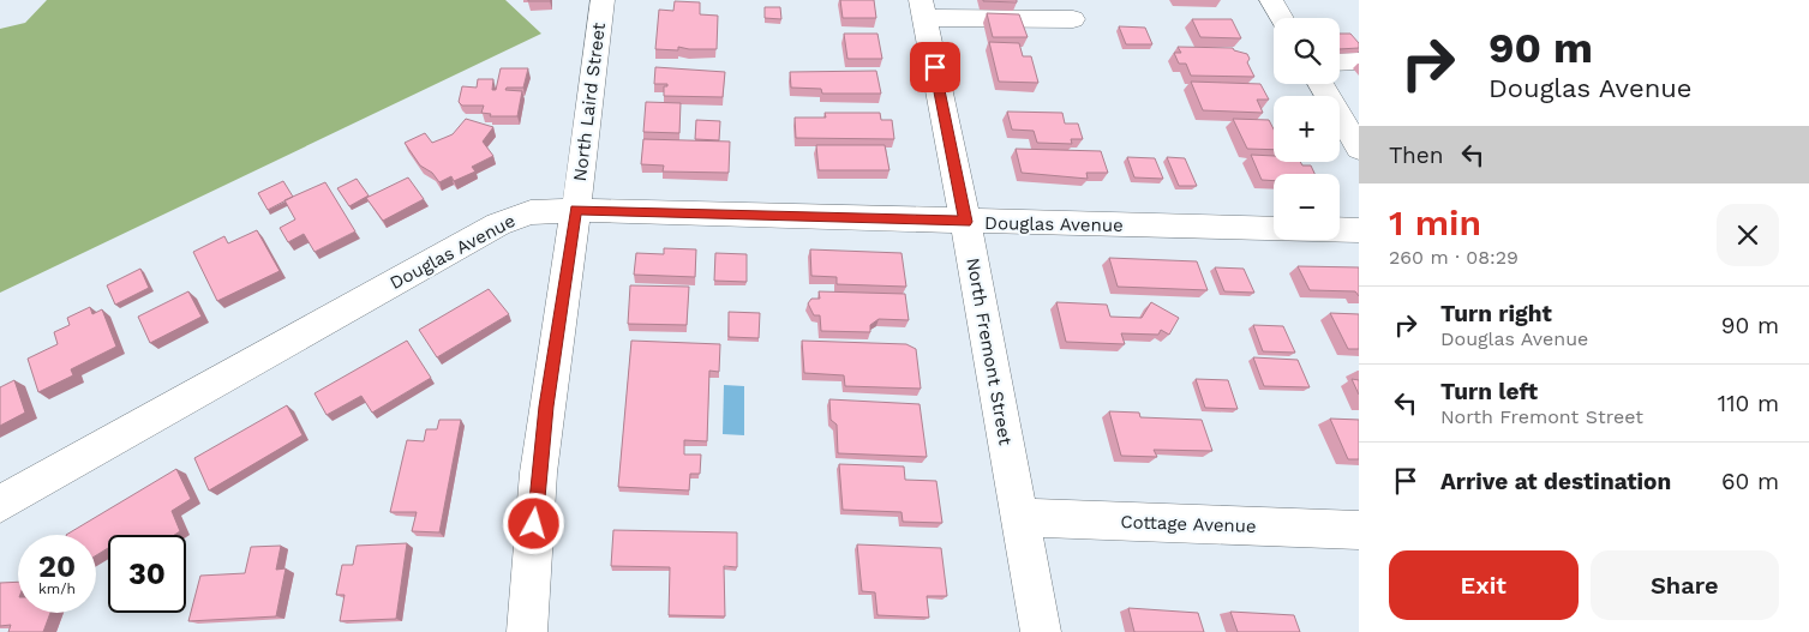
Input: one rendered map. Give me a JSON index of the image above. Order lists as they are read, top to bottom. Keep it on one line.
{"streets":{"street":["North Laird Street","Douglas Avenue","North Fremont Street","Cottage Avenue"]},"crossings":[["North Laird Street","Douglas Avenue"],["Douglas Avenue","North Fremont Street"],["North Fremont Street","Cottage Avenue"]],"page":{"turn":["90 m","Douglas Avenue"],"map_buttons":["+","−"],"then":"Then","heading":["1 min","260 m · 08:29"],"list":[{"name":"Turn right","note":"Douglas Avenue","value":"90 m"},{"name":"Turn left","note":"North Fremont Street","value":"110 m"},{"name":"Arrive at destination","value":"60 m"}],"speed":"20 km/h","limit":"30","buttons":["Exit","Share"]}}
